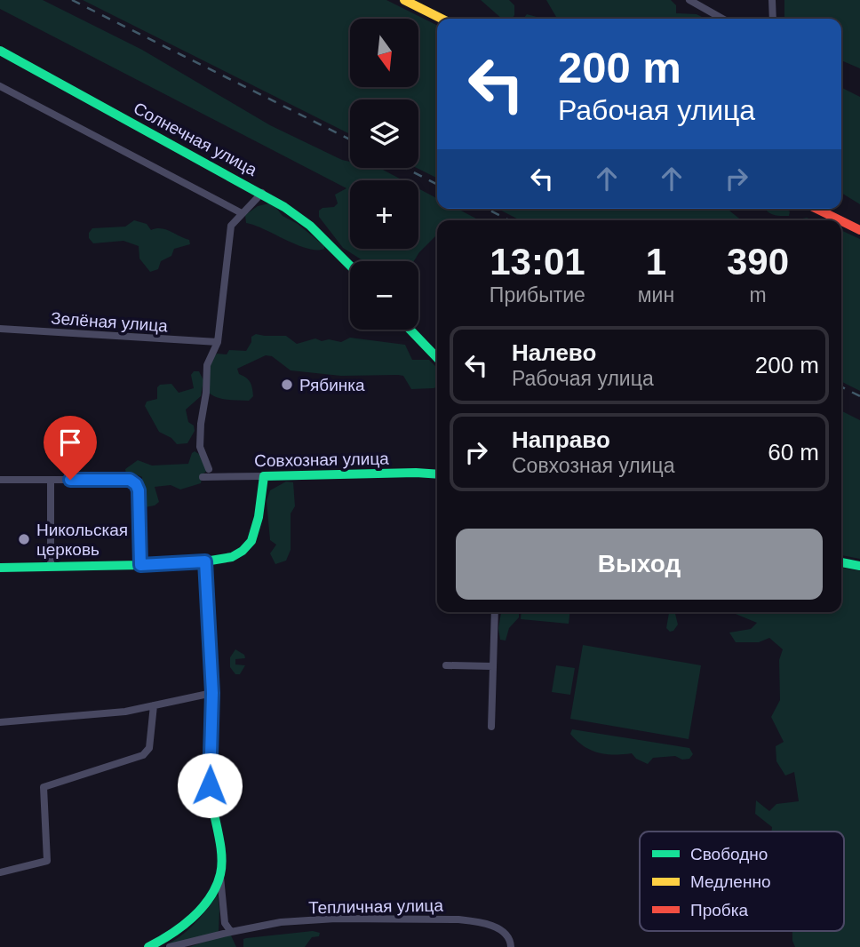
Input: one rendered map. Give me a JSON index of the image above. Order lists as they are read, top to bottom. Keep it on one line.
{"streets":{"street":["Солнечная улица","Зелёная улица","Совхозная улица","Тепличная улица"]},"places":["Рябинка","Никольская церковь"],"legend":["Свободно","Медленно","Пробка"],"north":"bottom","page":{"map_buttons":["+","−"],"turn":["200 m","Рабочая улица"],"eta":["13:01","Прибытие","1","мин","390","m"],"list":[{"name":"Налево","note":"Рабочая улица","value":"200 m"},{"name":"Направо","note":"Совхозная улица","value":"60 m"}],"buttons":"Выход"}}
